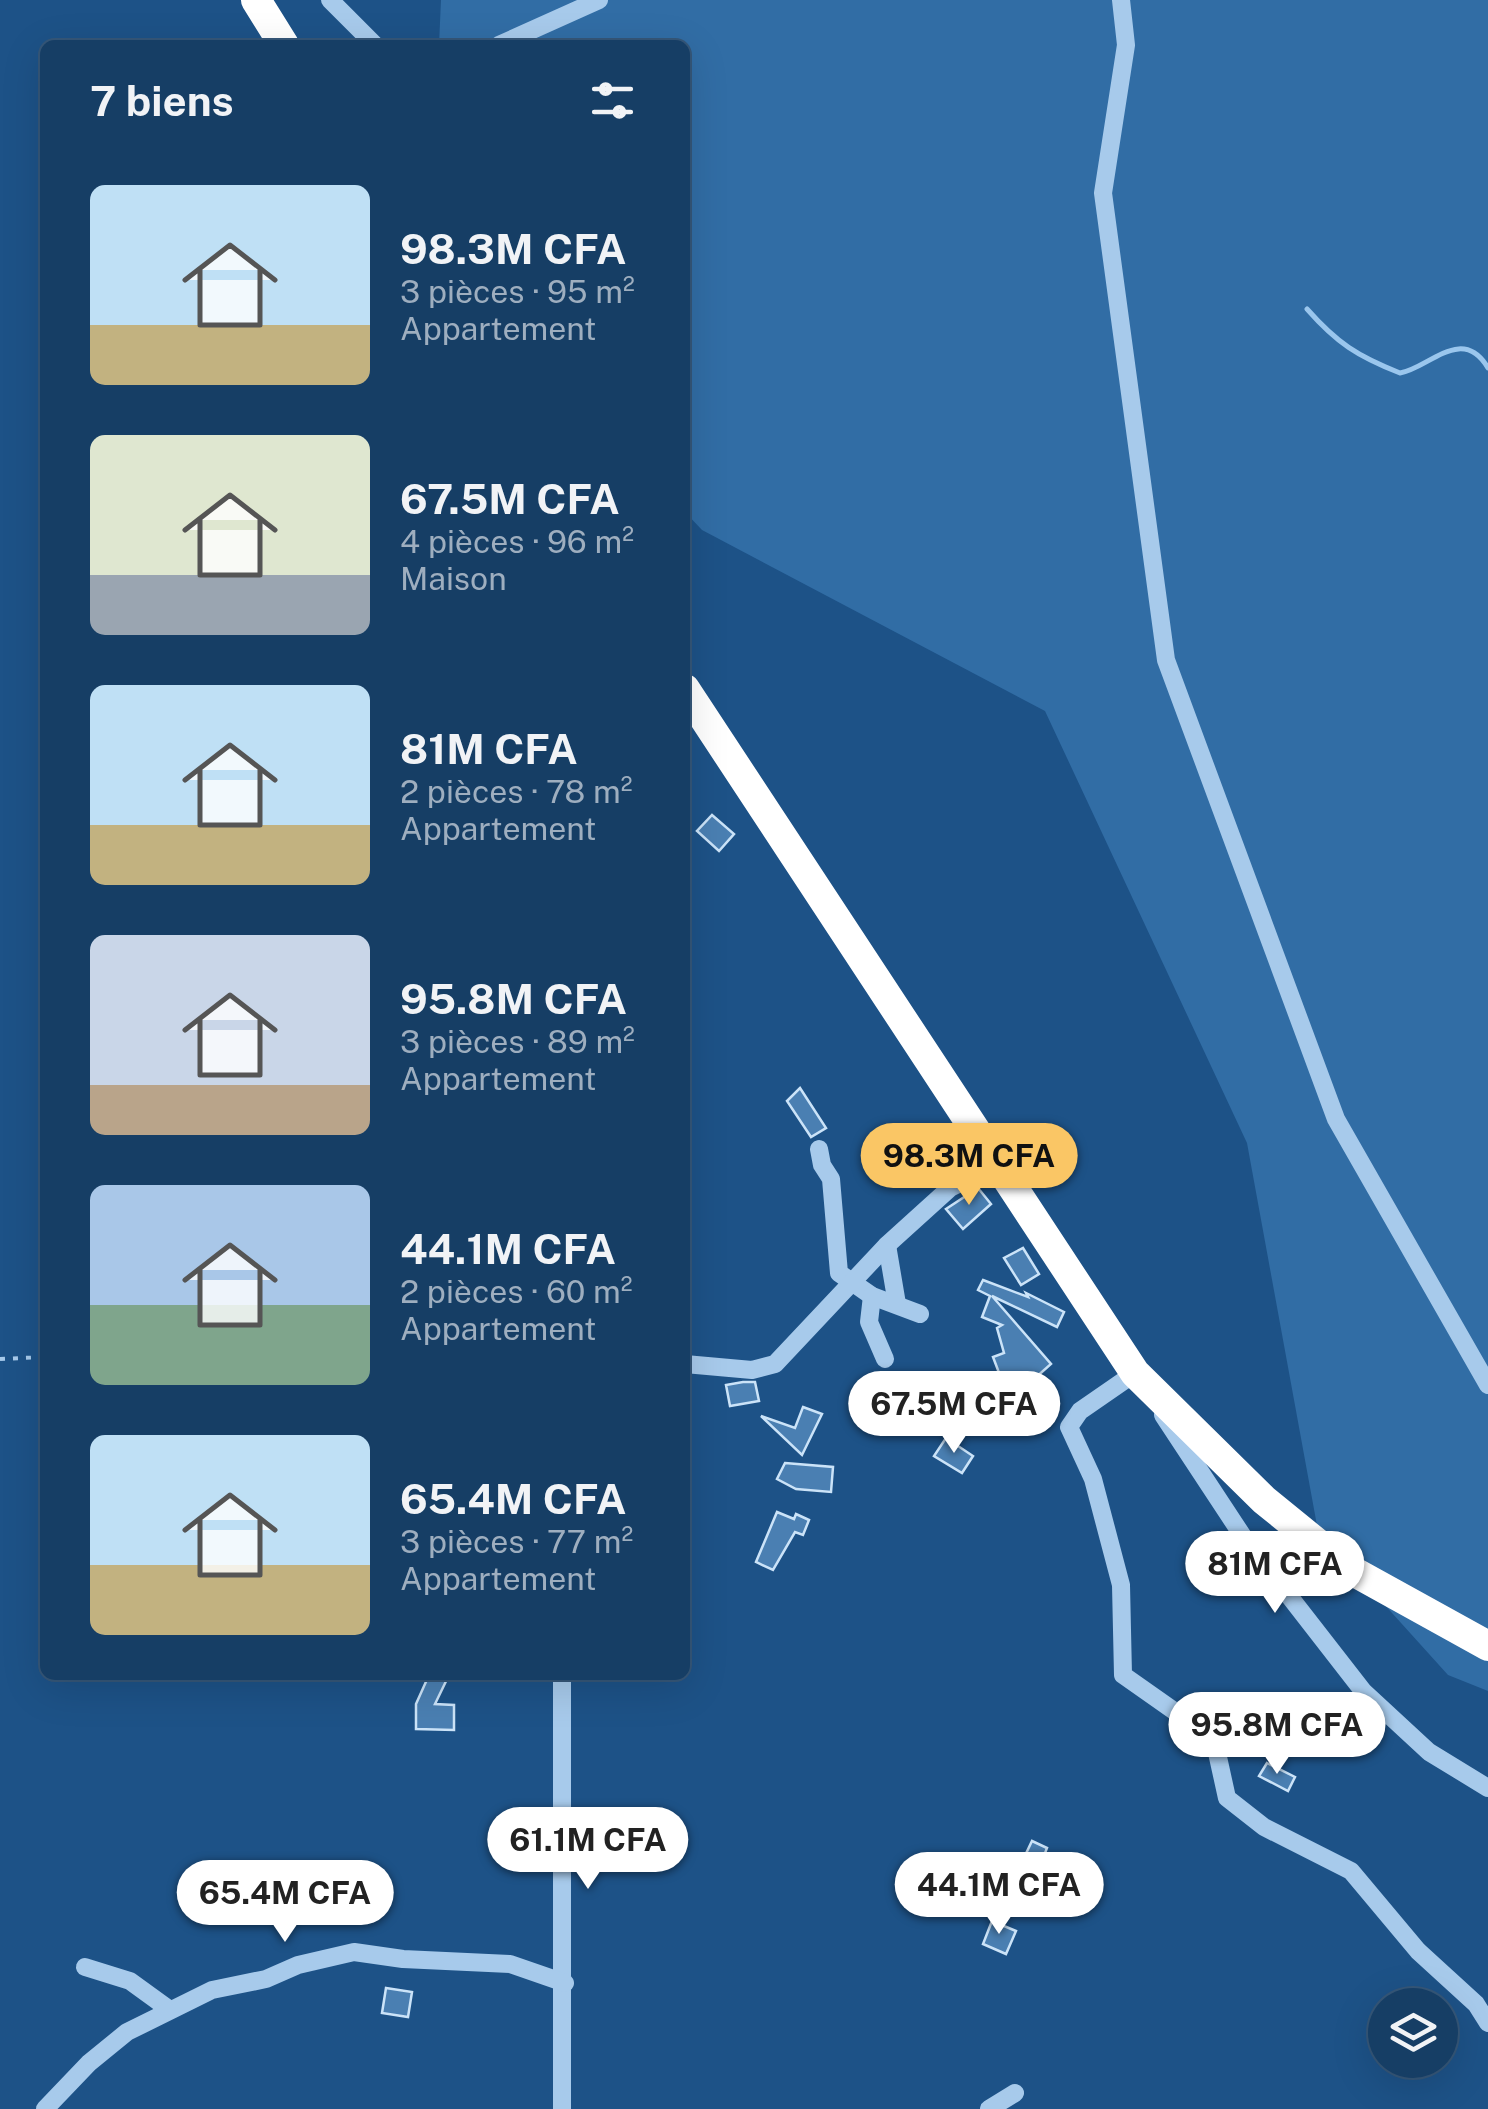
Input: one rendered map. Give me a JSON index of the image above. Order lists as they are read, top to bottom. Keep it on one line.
{"page":{"heading":"7 biens","list":[{"name":"98.3M CFA","note":"3 pièces · 95 m² · Appartement"},{"name":"67.5M CFA","note":"4 pièces · 96 m² · Maison"},{"name":"81M CFA","note":"2 pièces · 78 m² · Appartement"},{"name":"95.8M CFA","note":"3 pièces · 89 m² · Appartement"},{"name":"44.1M CFA","note":"2 pièces · 60 m² · Appartement"},{"name":"65.4M CFA","note":"3 pièces · 77 m² · Appartement"}],"price":["98.3M CFA","67.5M CFA","81M CFA","95.8M CFA","61.1M CFA","44.1M CFA","65.4M CFA"]}}
